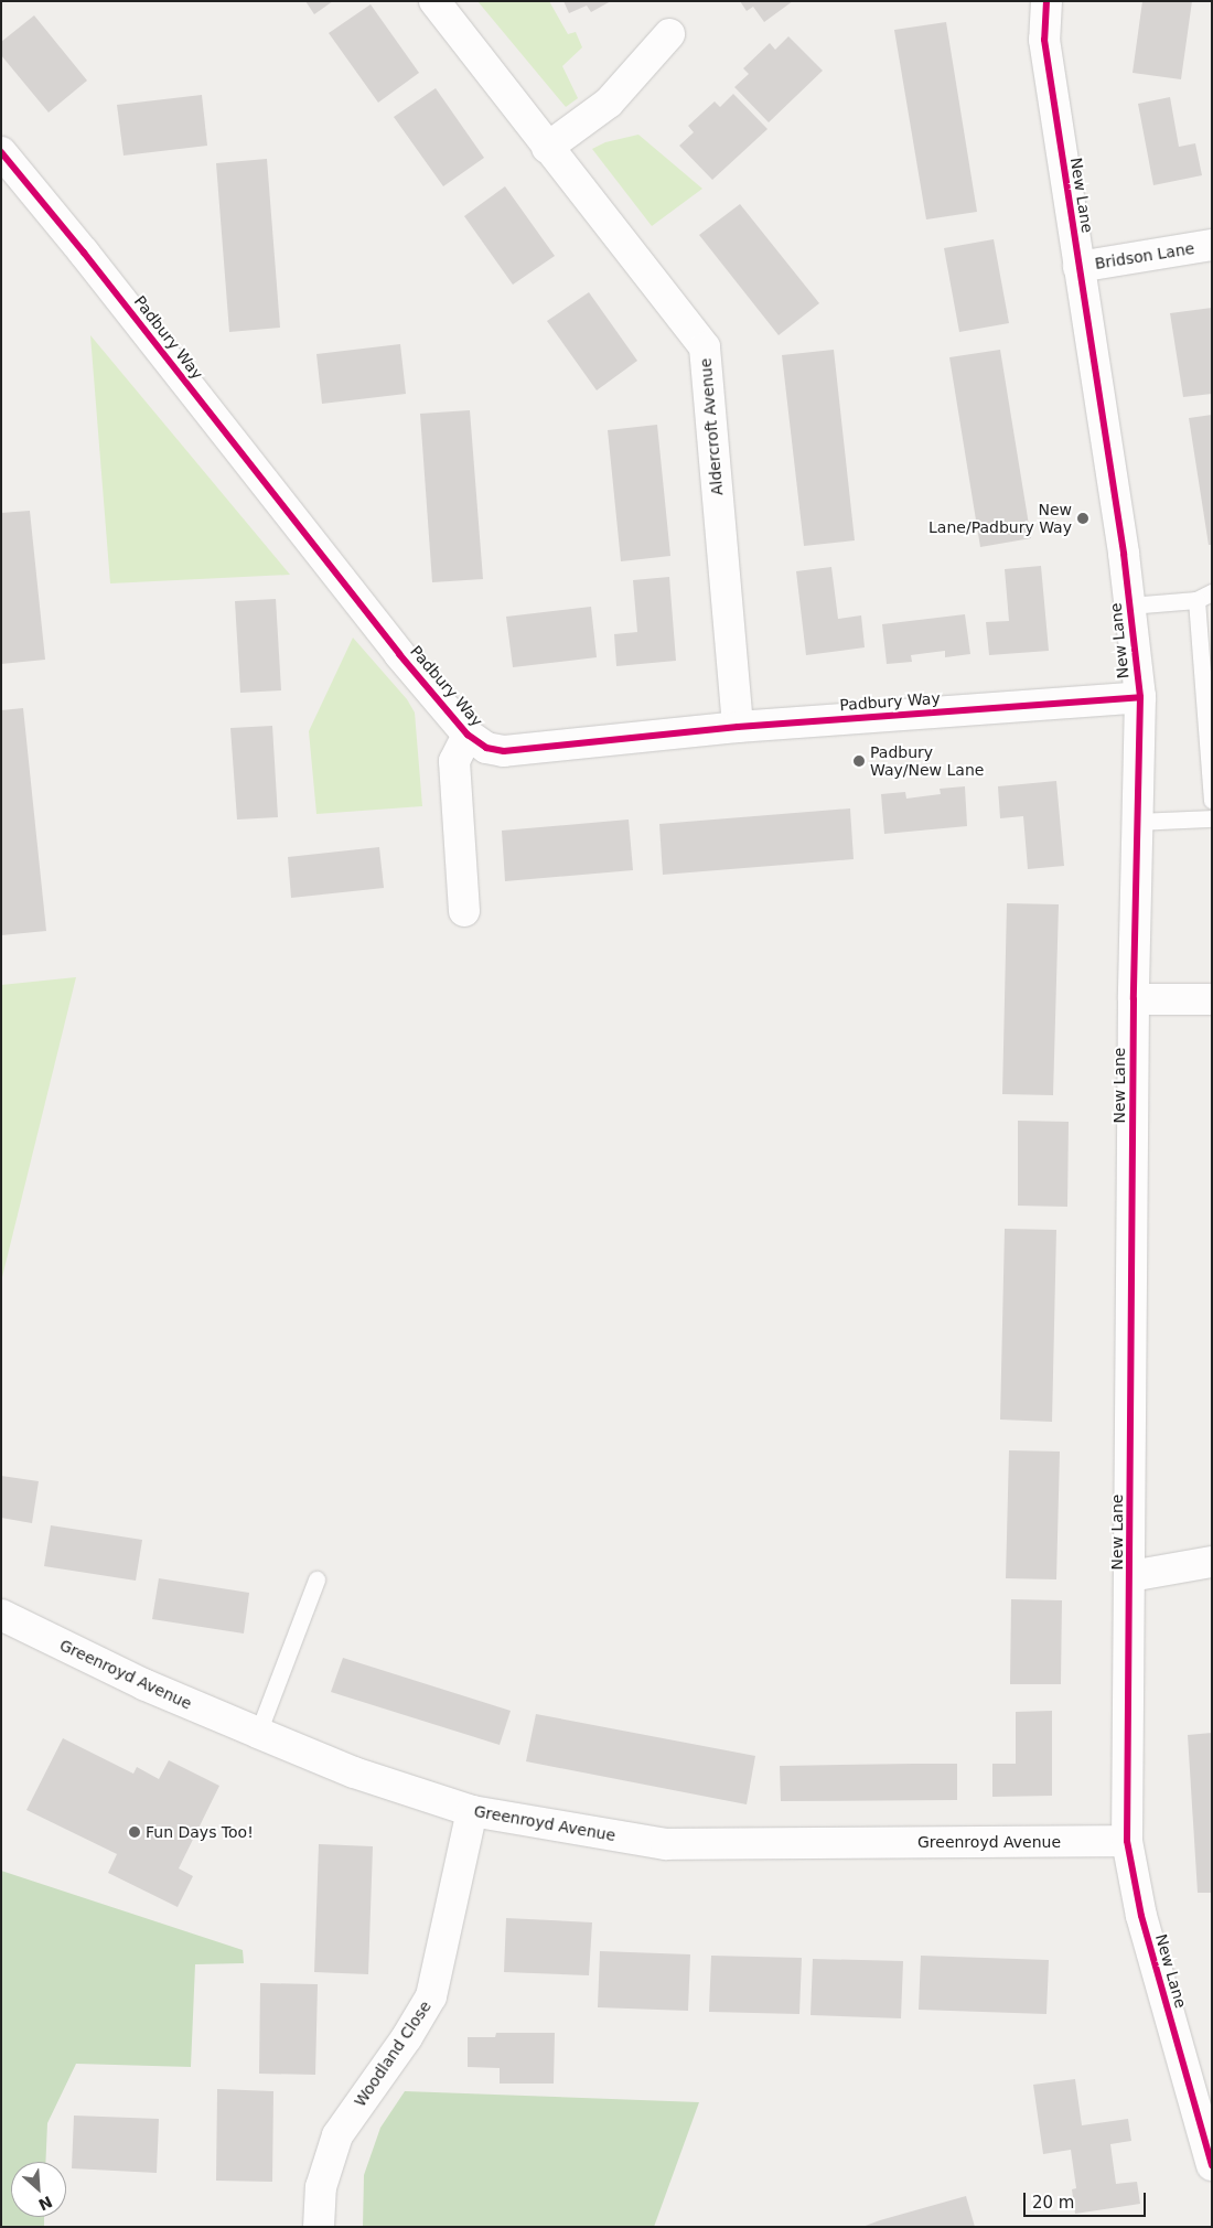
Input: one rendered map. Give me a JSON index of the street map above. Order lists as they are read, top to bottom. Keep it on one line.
{"streets":{"street":["New Lane","Bridson Lane","Padbury Way","Aldercroft Avenue","Greenroyd Avenue","Woodland Close"]},"crossings":[["New Lane","Bridson Lane"],["New Lane","Padbury Way"],["New Lane","Greenroyd Avenue"],["Padbury Way","Aldercroft Avenue"],["Greenroyd Avenue","Woodland Close"]],"places":["New Lane/Padbury Way","Padbury Way/New Lane","Fun Days Too!"],"scale_bar":"20 m","north":"bottom right"}
